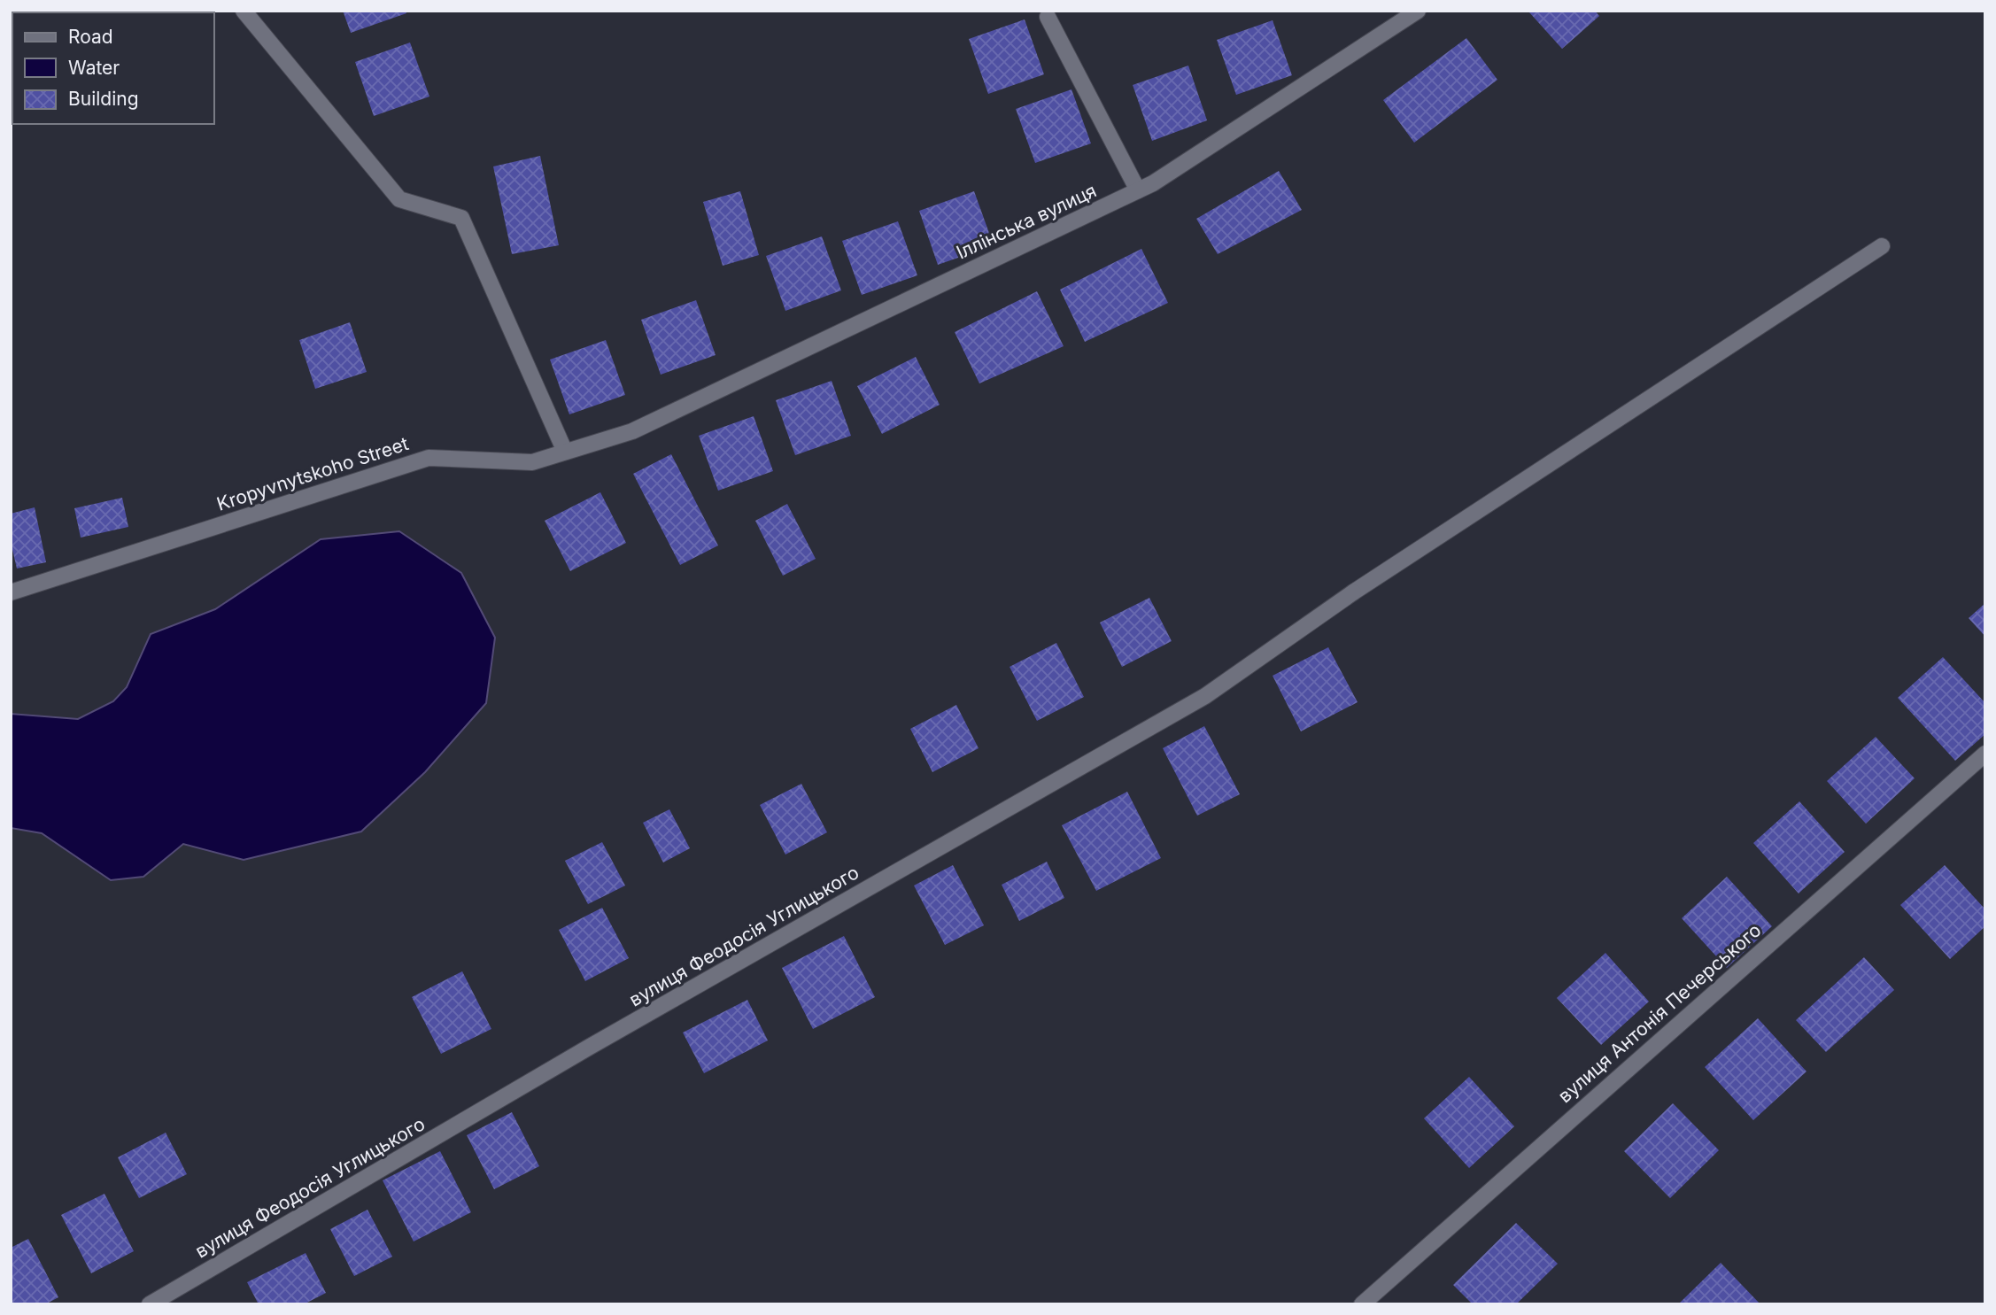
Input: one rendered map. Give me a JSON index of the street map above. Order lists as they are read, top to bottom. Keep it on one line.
{"streets":{"street":["Іллінська вулиця","Kropyvnytskoho Street","вулиця Феодосія Углицького","вулиця Антонія Печерського"]},"crossings":[["Іллінська вулиця","Kropyvnytskoho Street"]],"legend":["Road","Water","Building"]}
